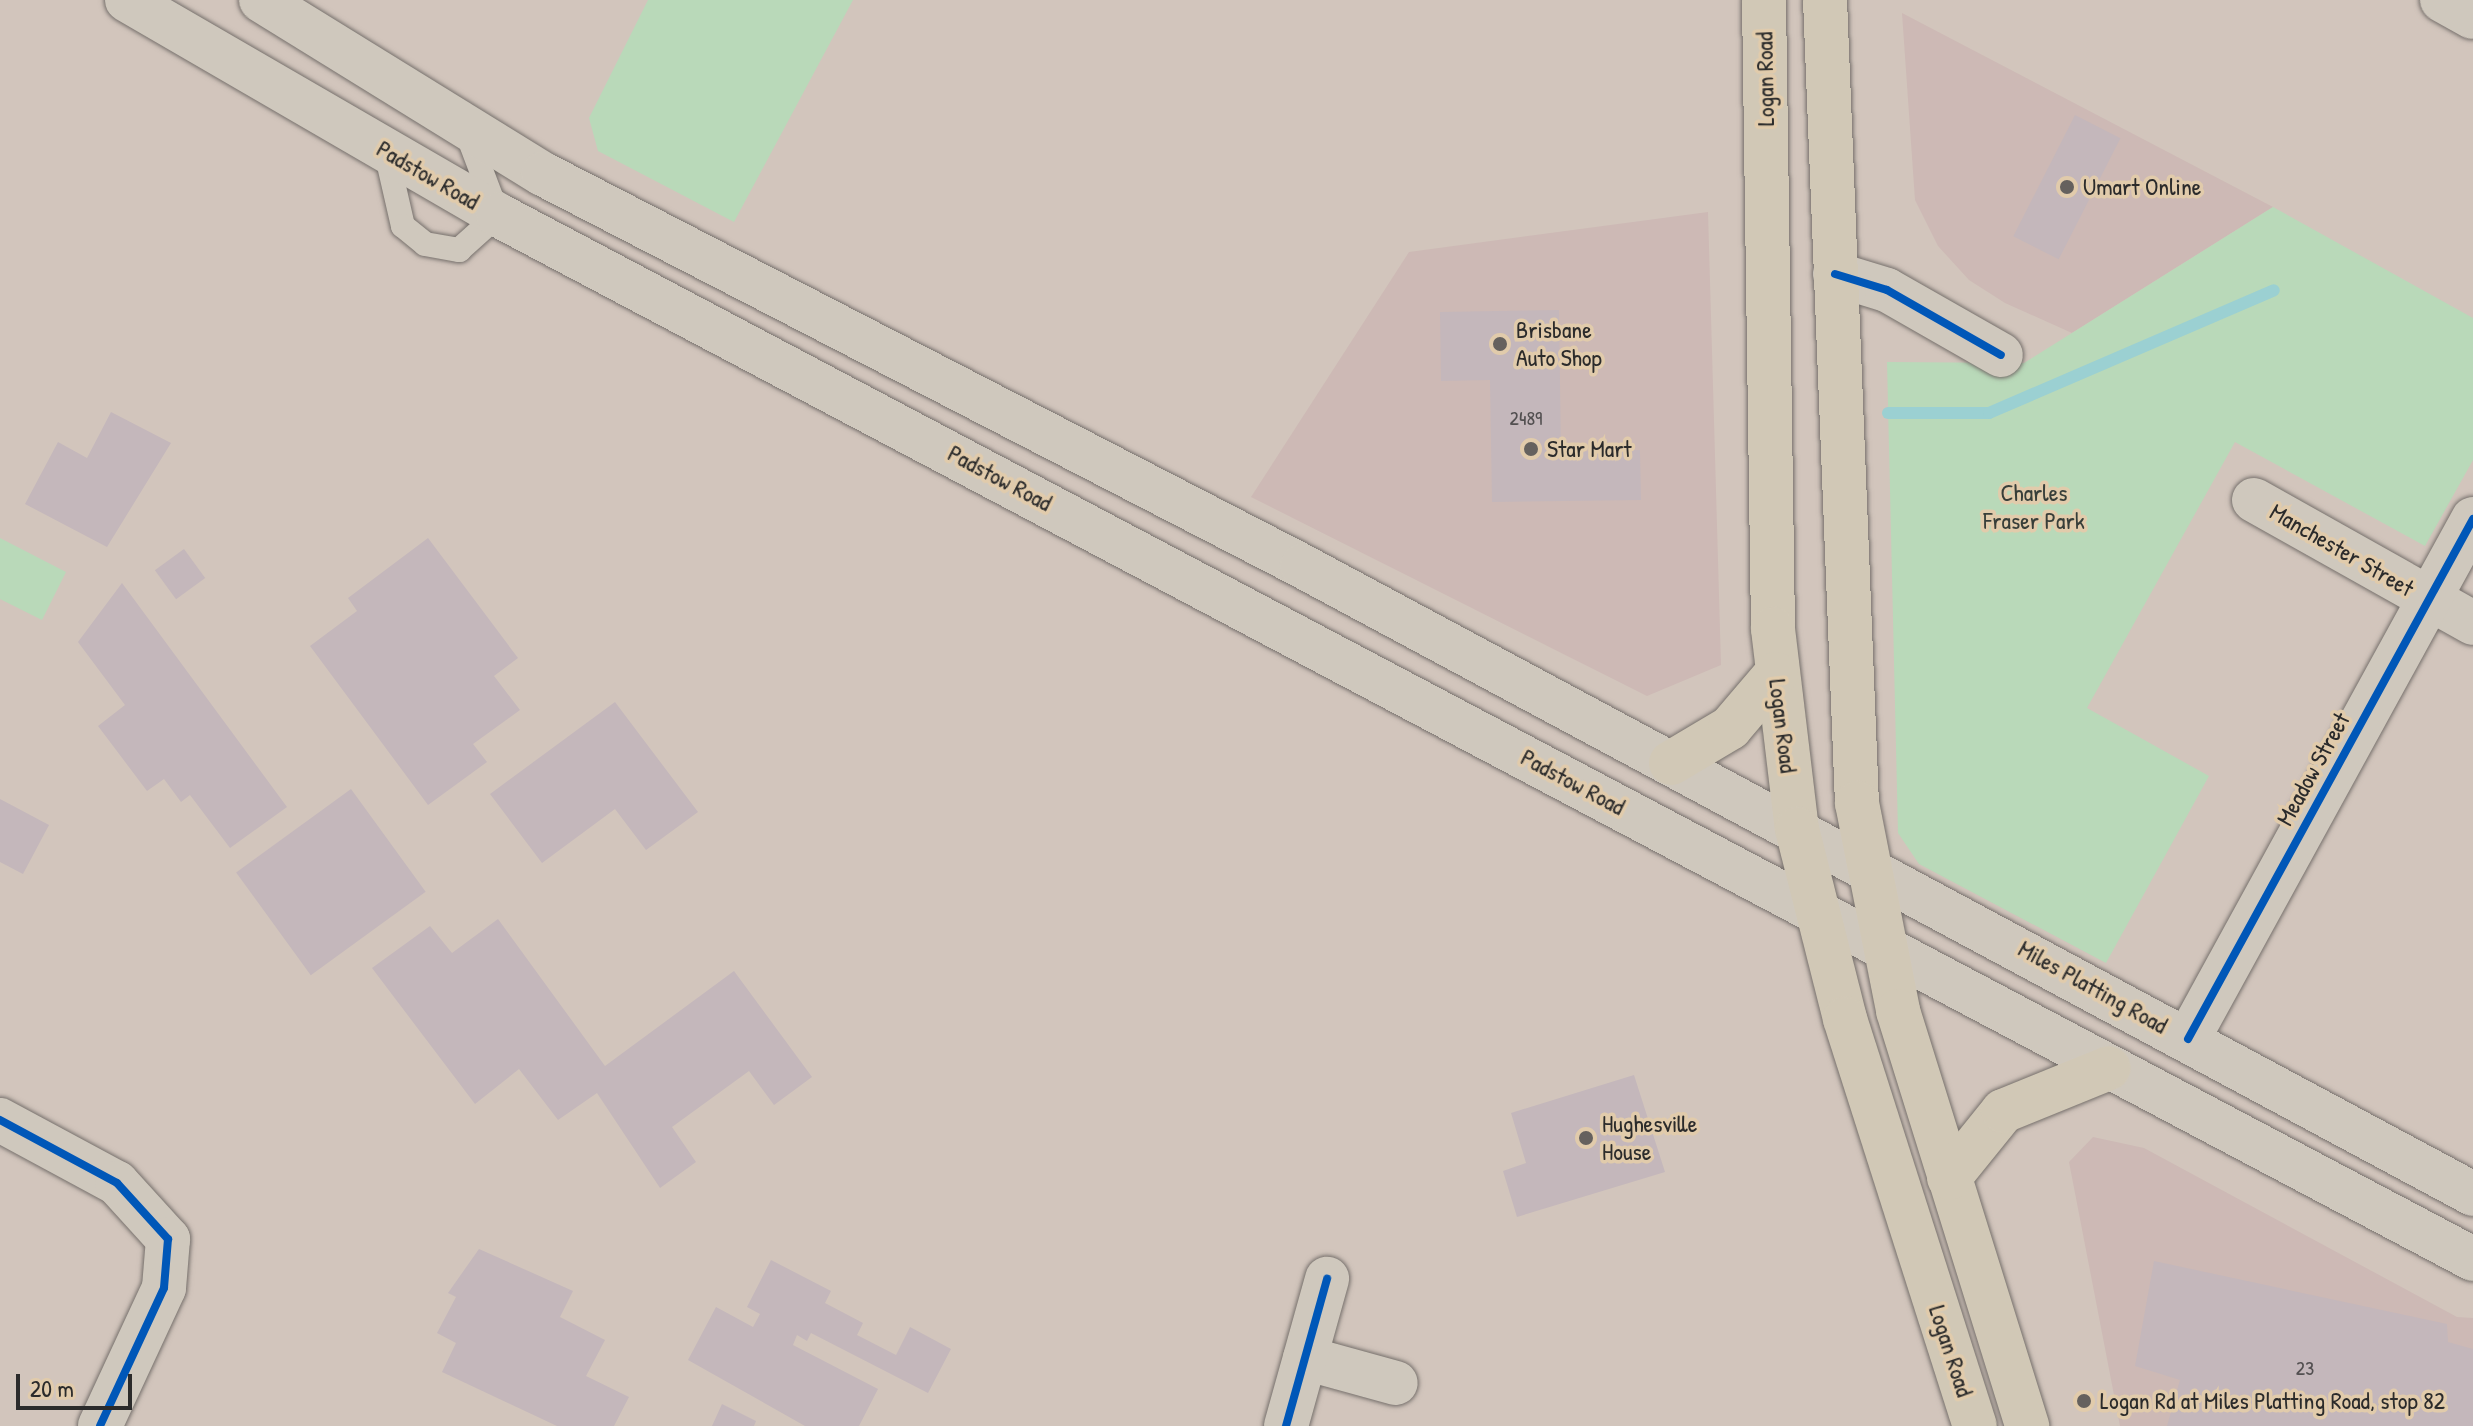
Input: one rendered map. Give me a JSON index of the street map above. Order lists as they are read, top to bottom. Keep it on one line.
{"streets":{"main road":["Logan Road","Padstow Road","Manchester Street","Meadow Street","Miles Platting Road"]},"crossings":[["Logan Road","Padstow Road"],["Logan Road","Miles Platting Road"],["Manchester Street","Meadow Street"],["Meadow Street","Miles Platting Road"]],"parks":["Charles Fraser Park"],"places":["Umart Online","Brisbane Auto Shop","Star Mart","Hughesville House","Logan Rd at Miles Platting Road, stop 82"],"house_numbers":["2489","23"],"scale_bar":"20 m"}
